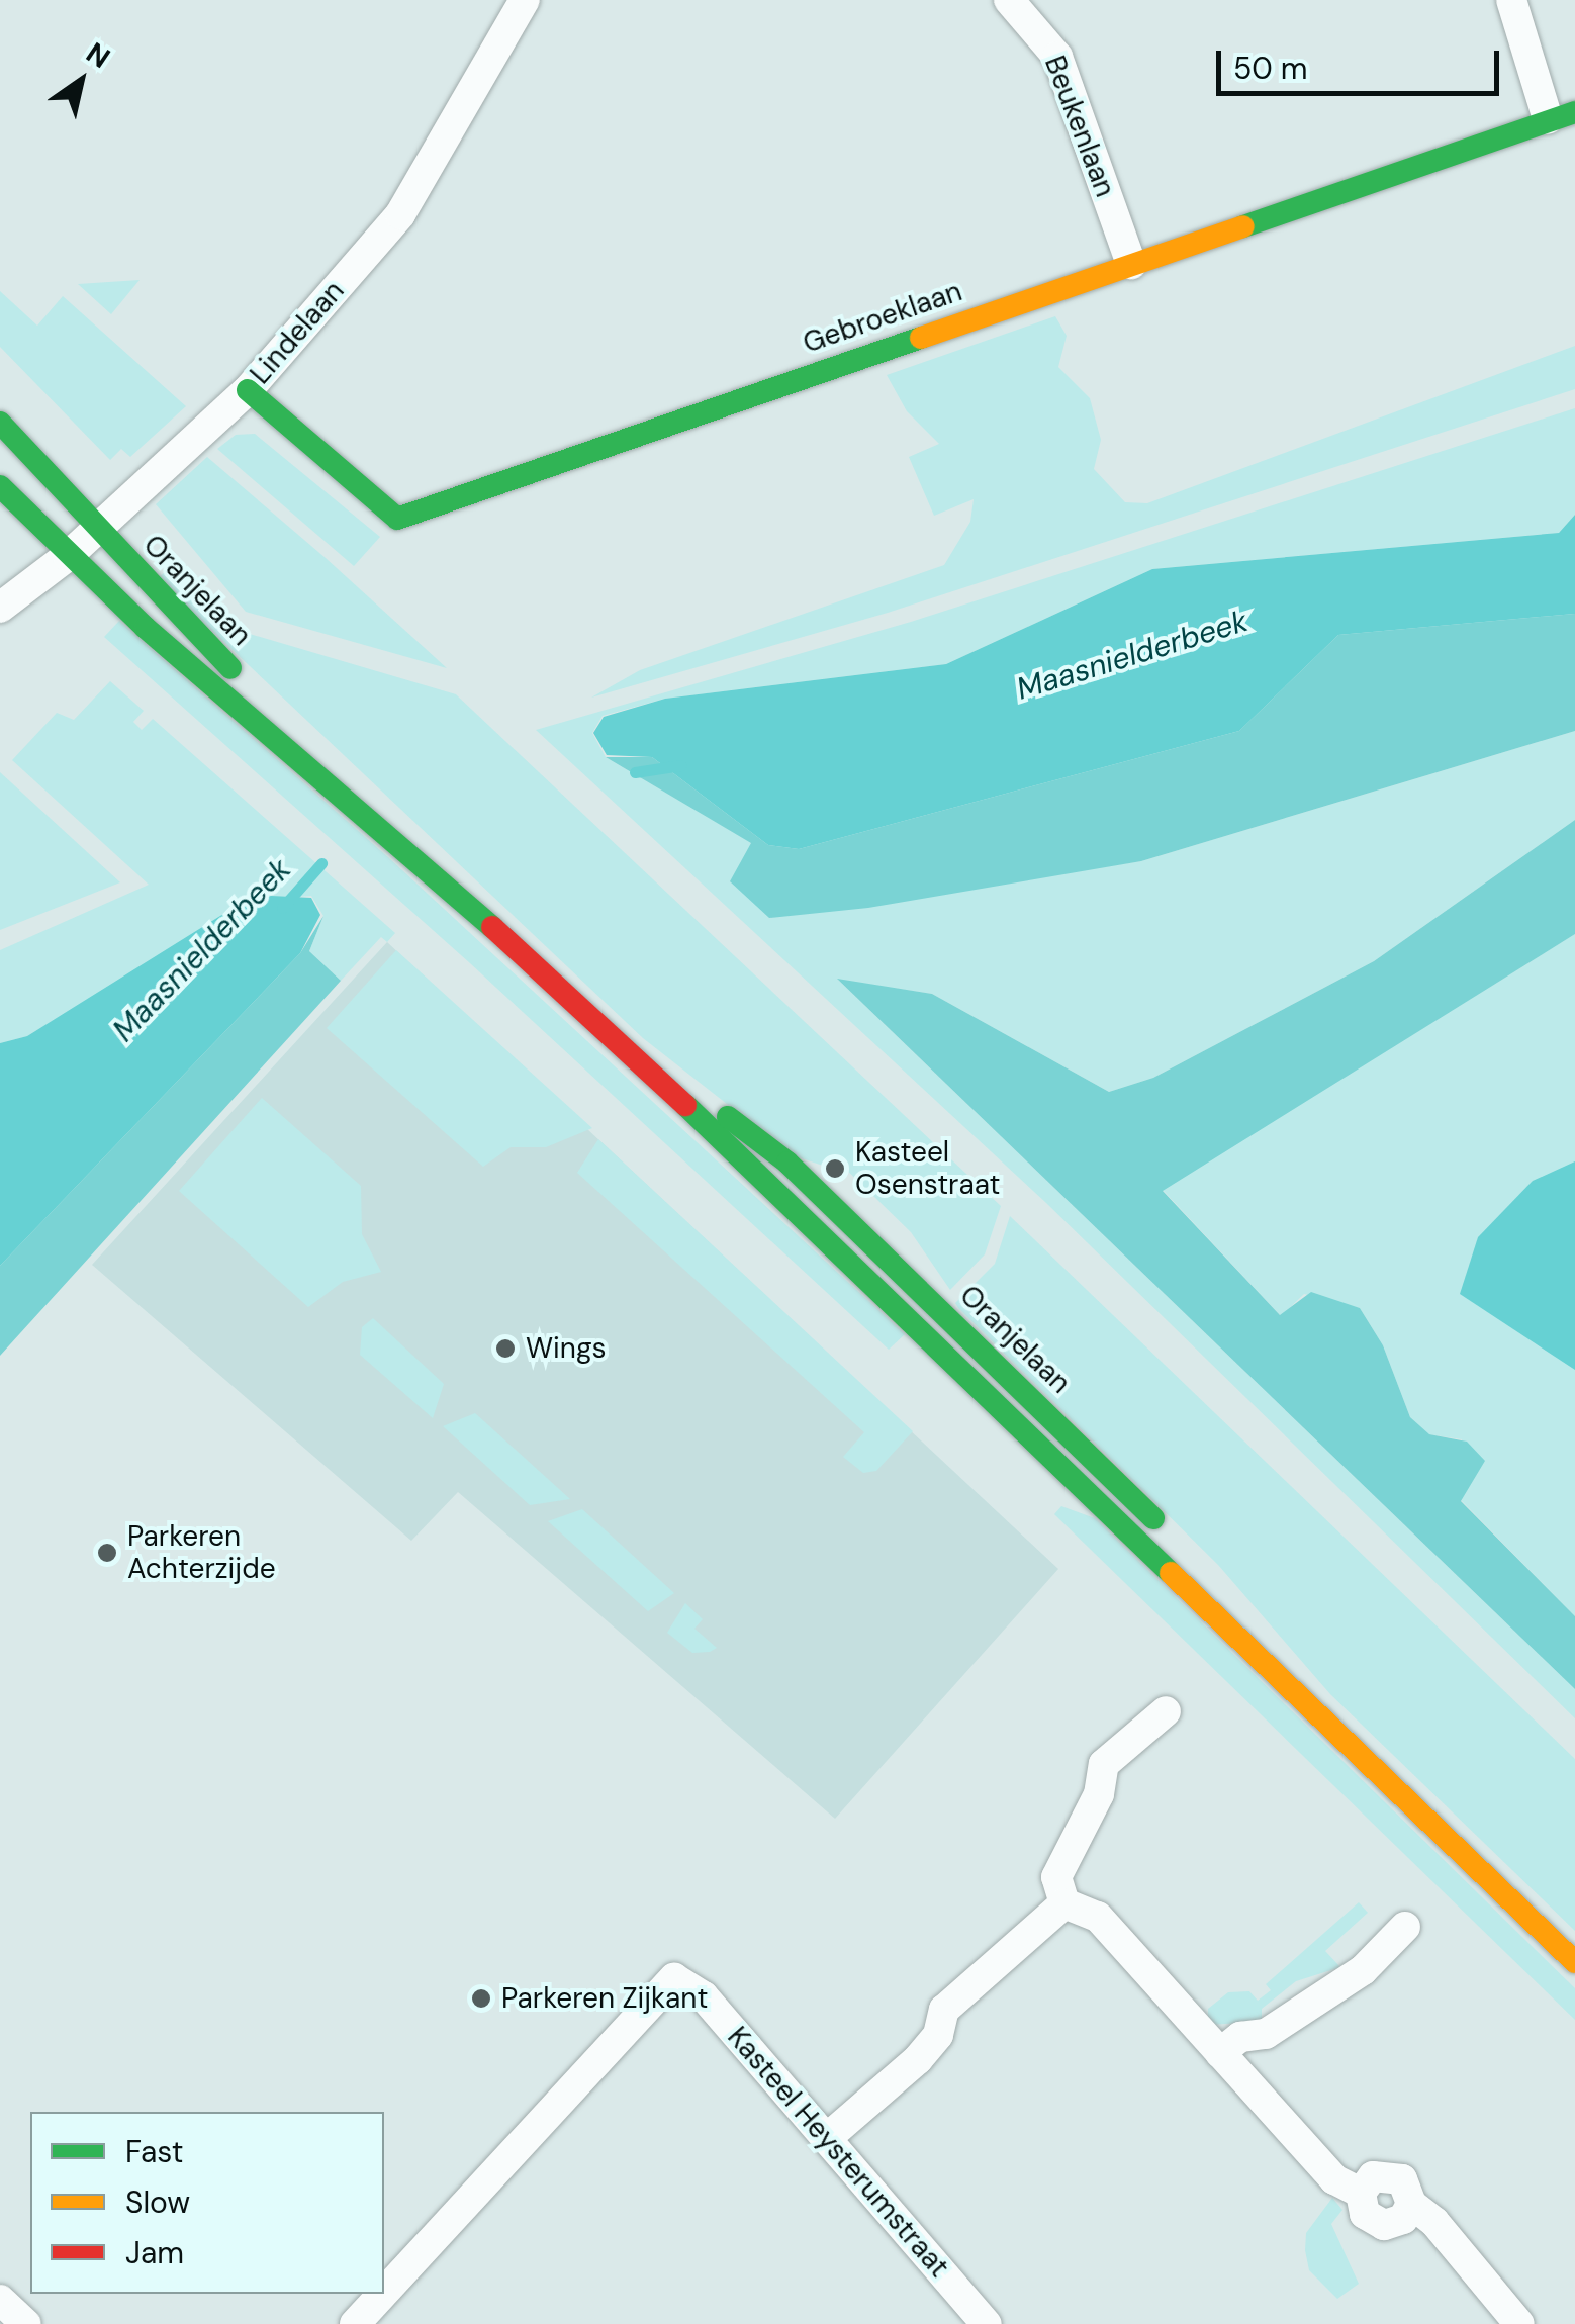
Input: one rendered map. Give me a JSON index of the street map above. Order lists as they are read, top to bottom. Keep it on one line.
{"streets":{"street":["Beukenlaan","Gebroeklaan","Lindelaan","Oranjelaan","Kasteel Heysterumstraat"]},"crossings":[["Beukenlaan","Gebroeklaan"],["Gebroeklaan","Lindelaan"],["Lindelaan","Oranjelaan"]],"water":["Maasnielderbeek"],"places":["Kasteel Osenstraat","Wings","Parkeren Achterzijde","Parkeren Zijkant"],"legend":["Fast","Slow","Jam"],"scale_bar":"50 m","north":"top right"}
